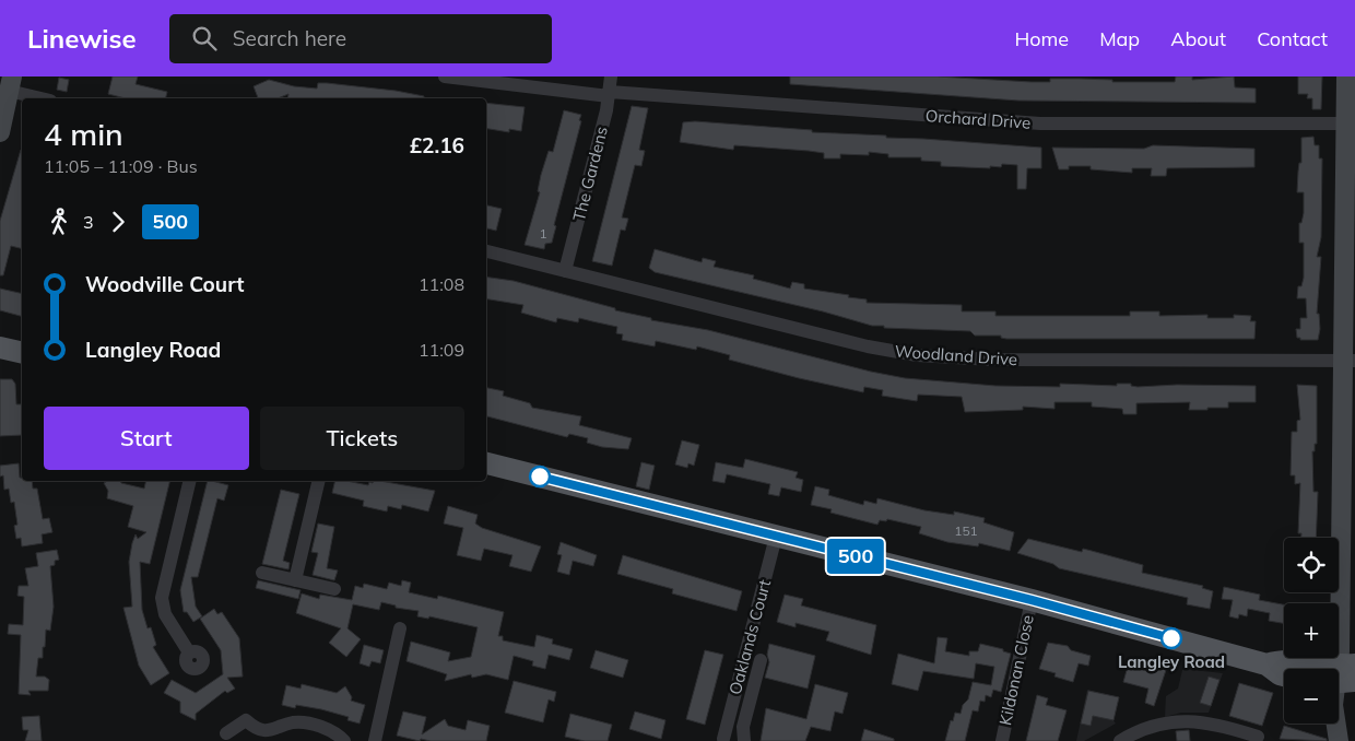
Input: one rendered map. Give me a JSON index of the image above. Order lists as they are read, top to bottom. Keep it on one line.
{"streets":{"street":["Orchard Drive","The Gardens","Woodland Drive","Oaklands Court","Kildonan Close"]},"crossings":[["Orchard Drive","The Gardens"],["The Gardens","Woodland Drive"]],"places":["Langley Road"],"lines":["bus line 500"],"house_numbers":["1","151"],"page":{"header":"Linewise","search":"Search here","nav":["Home","Map","About","Contact"],"on_map":"500","heading":["4 min","11:05 – 11:09 · Bus","£2.16"],"legs":["3","500"],"list":[{"name":"Woodville Court","value":"11:08"},{"name":"Langley Road","value":"11:09"}],"buttons":["Start","Tickets"],"map_buttons":["+","−"]}}
